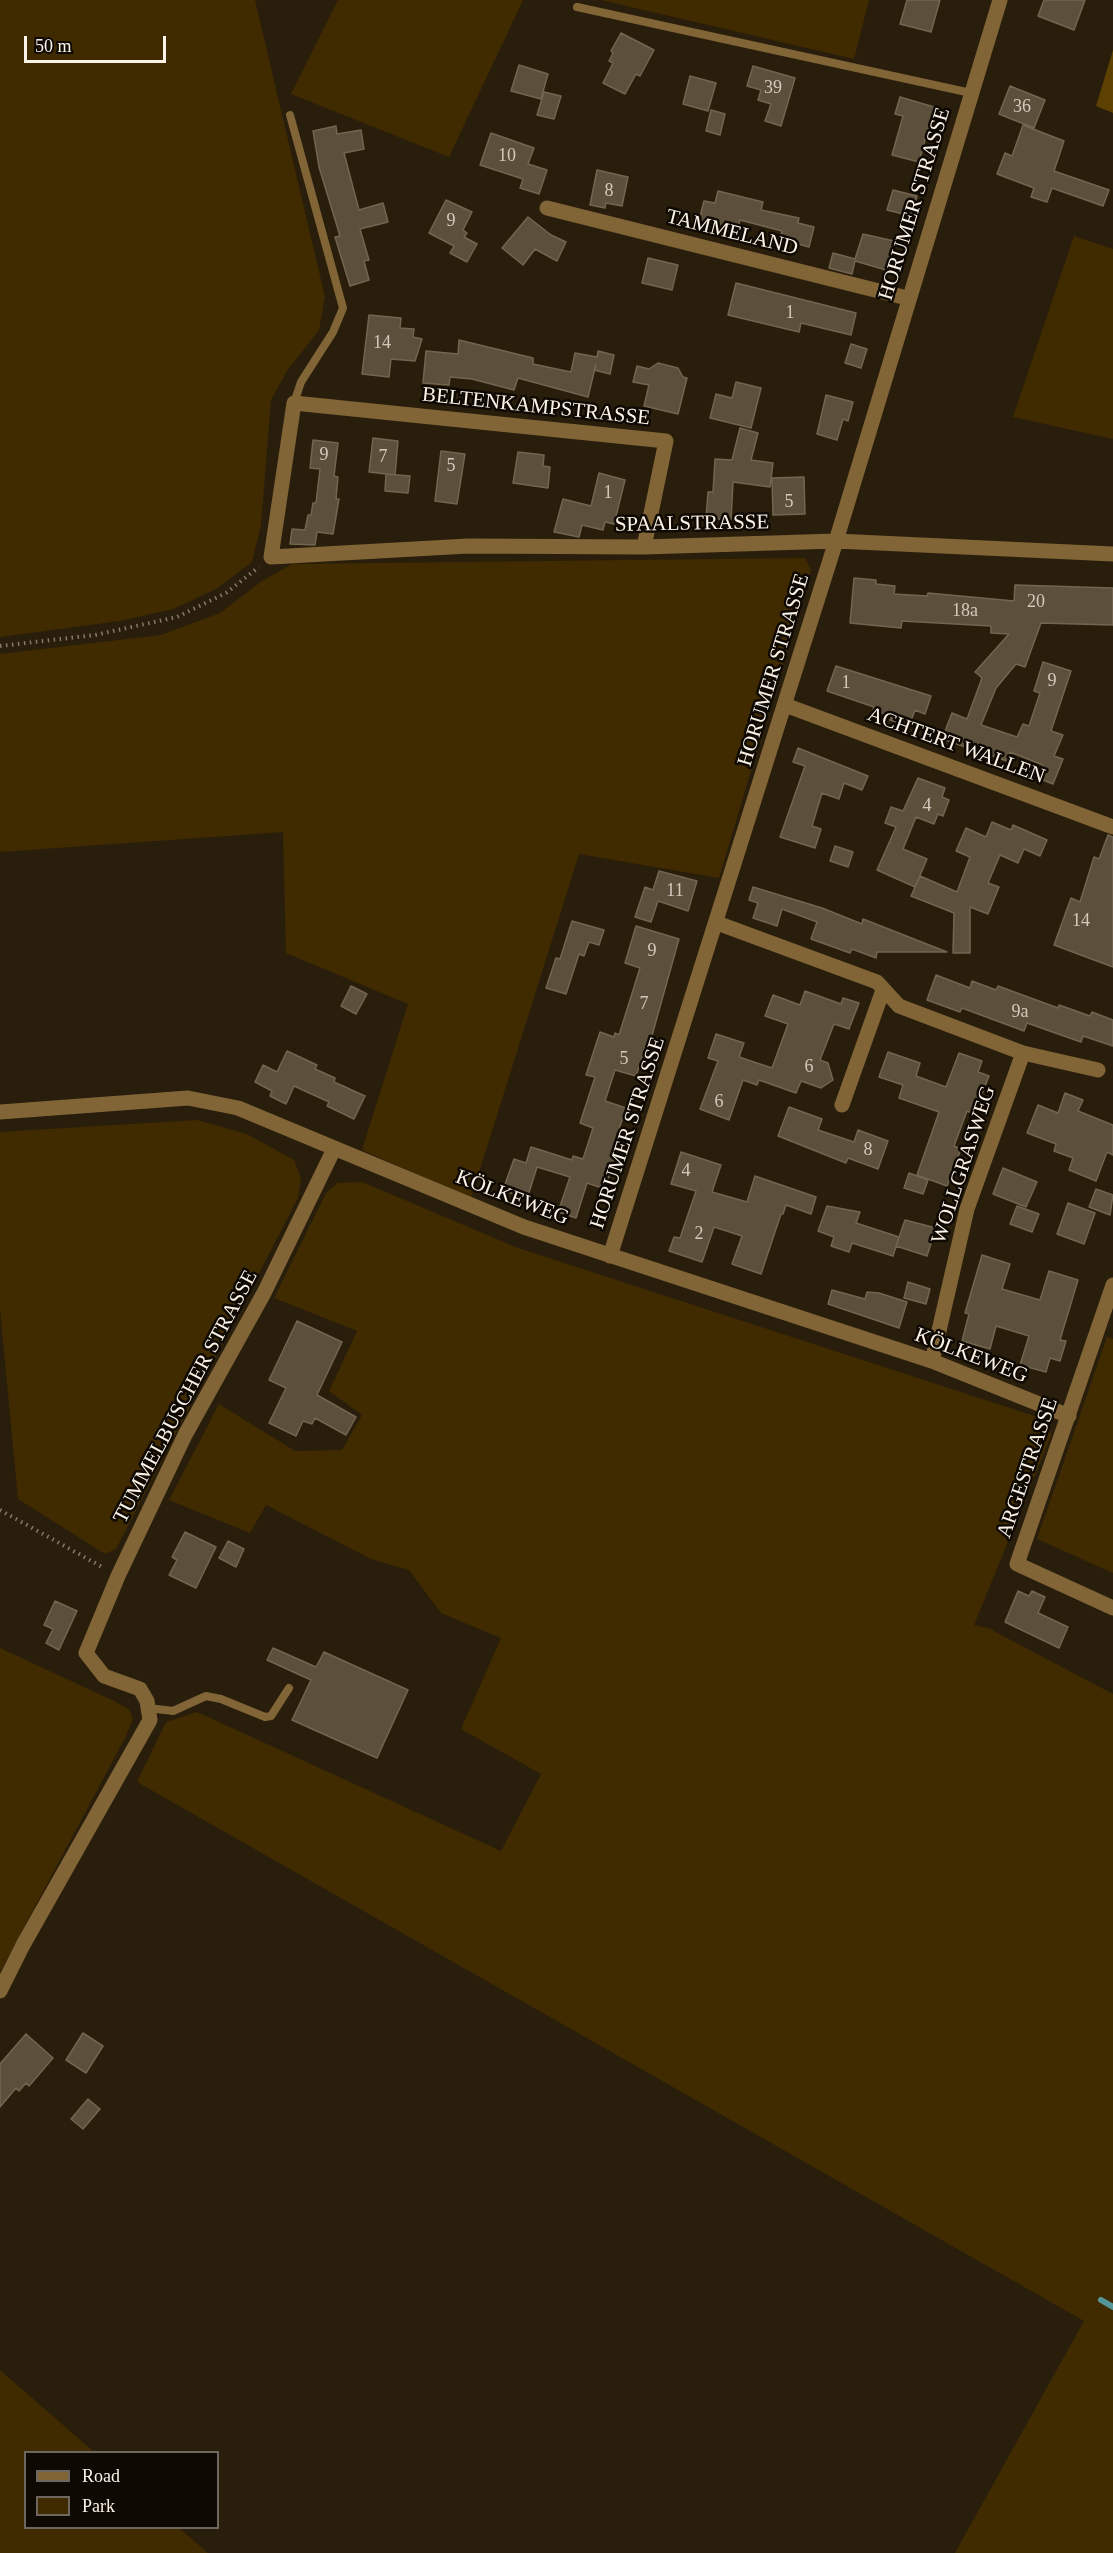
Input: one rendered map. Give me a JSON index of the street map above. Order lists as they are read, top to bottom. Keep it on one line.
{"streets":{"street":["HORUMER STRASSE","TAMMELAND","BELTENKAMPSTRASSE","SPAALSTRASSE","ACHTERT WALLEN","WOLLGRASWEG","KÖLKEWEG","TUMMELBUSCHER STRASSE","ARGESTRASSE"]},"crossings":[["HORUMER STRASSE","TAMMELAND"],["HORUMER STRASSE","SPAALSTRASSE"],["HORUMER STRASSE","ACHTERT WALLEN"],["HORUMER STRASSE","KÖLKEWEG"],["BELTENKAMPSTRASSE","SPAALSTRASSE"],["WOLLGRASWEG","KÖLKEWEG"],["KÖLKEWEG","TUMMELBUSCHER STRASSE"],["KÖLKEWEG","ARGESTRASSE"]],"house_numbers":["39","36","10","8","9","1","14","9","7","5","1","5","20","18a","9","1","4","11","14","9","7","9a","5","6","6","8","4","2"],"legend":["Road","Park"],"scale_bar":"50 m"}
